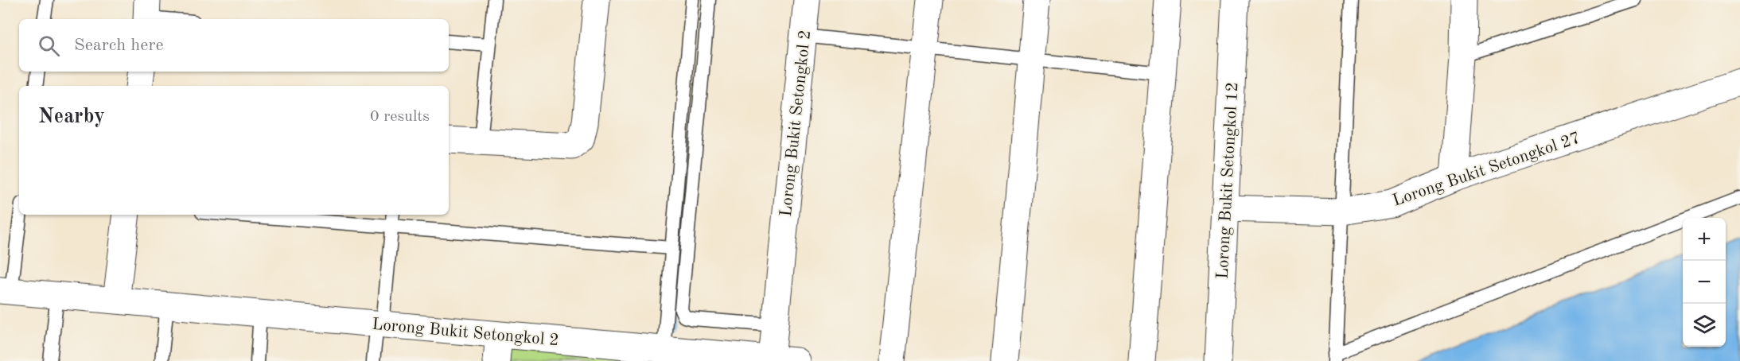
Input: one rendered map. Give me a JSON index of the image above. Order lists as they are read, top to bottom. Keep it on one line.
{"streets":{"street":["Lorong Bukit Setongkol 2","Lorong Bukit Setongkol 27","Lorong Bukit Setongkol 12"]},"crossings":[["Lorong Bukit Setongkol 27","Lorong Bukit Setongkol 12"]],"page":{"search":"Search here","heading":["Nearby","0 results"],"map_buttons":["+","−"]}}
